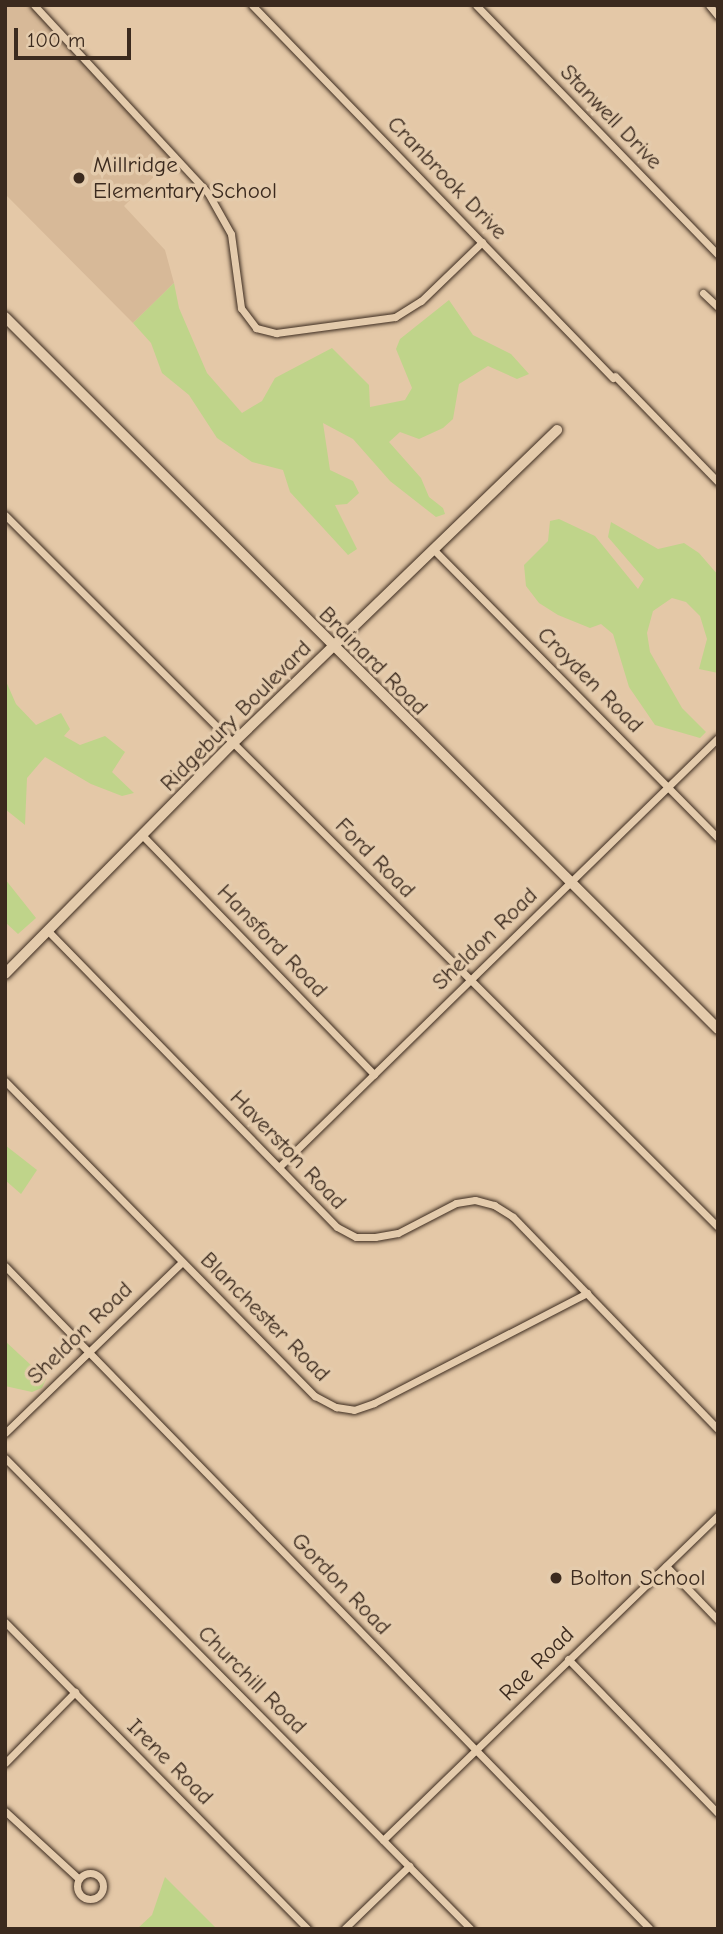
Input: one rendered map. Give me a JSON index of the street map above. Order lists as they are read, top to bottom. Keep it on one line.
{"streets":{"street":["Stanwell Drive","Cranbrook Drive","Brainard Road","Croyden Road","Ridgebury Boulevard","Ford Road","Sheldon Road","Hansford Road","Haverston Road","Blanchester Road","Gordon Road","Rae Road","Churchill Road","Irene Road"]},"crossings":[["Brainard Road","Ridgebury Boulevard"],["Brainard Road","Sheldon Road"],["Croyden Road","Ridgebury Boulevard"],["Croyden Road","Sheldon Road"],["Ridgebury Boulevard","Ford Road"],["Ridgebury Boulevard","Hansford Road"],["Ridgebury Boulevard","Haverston Road"],["Ford Road","Sheldon Road"],["Sheldon Road","Hansford Road"],["Sheldon Road","Haverston Road"],["Sheldon Road","Blanchester Road"],["Sheldon Road","Gordon Road"],["Haverston Road","Blanchester Road"],["Gordon Road","Rae Road"],["Rae Road","Churchill Road"]],"places":["Millridge Elementary School","Bolton School"],"scale_bar":"100 m"}
